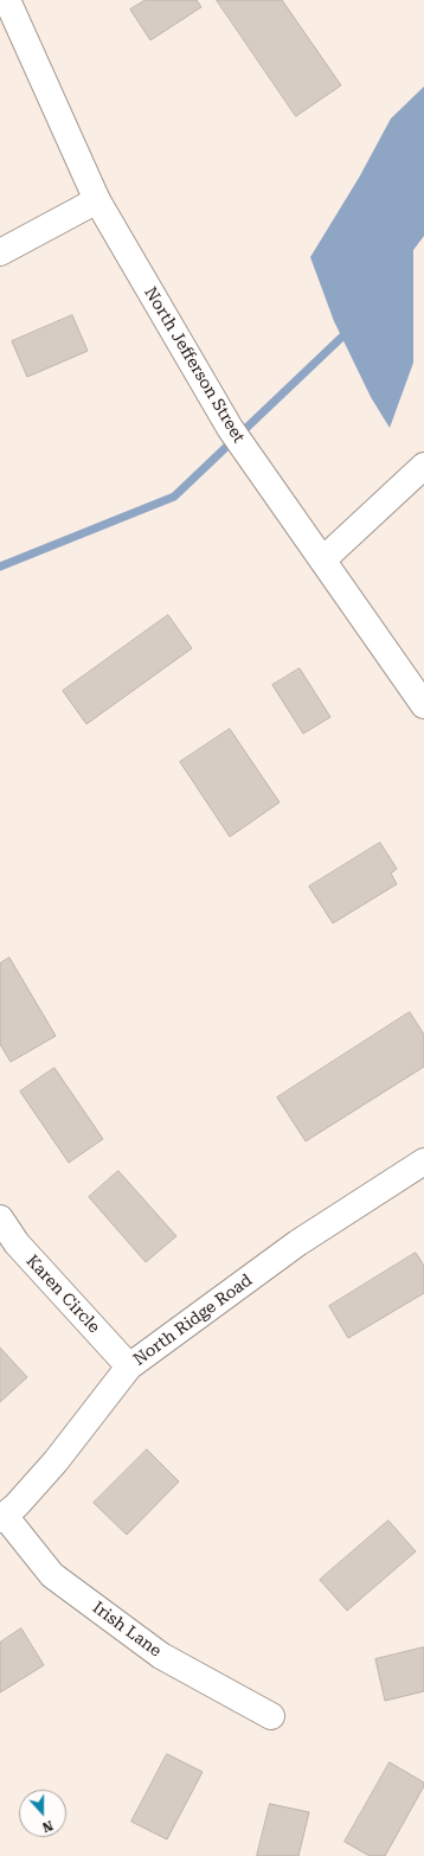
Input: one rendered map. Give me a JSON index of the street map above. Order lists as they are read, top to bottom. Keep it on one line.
{"streets":{"street":["North Jefferson Street","Karen Circle","North Ridge Road","Irish Lane"]},"crossings":[["Karen Circle","North Ridge Road"],["North Ridge Road","Irish Lane"]],"north":"bottom"}
